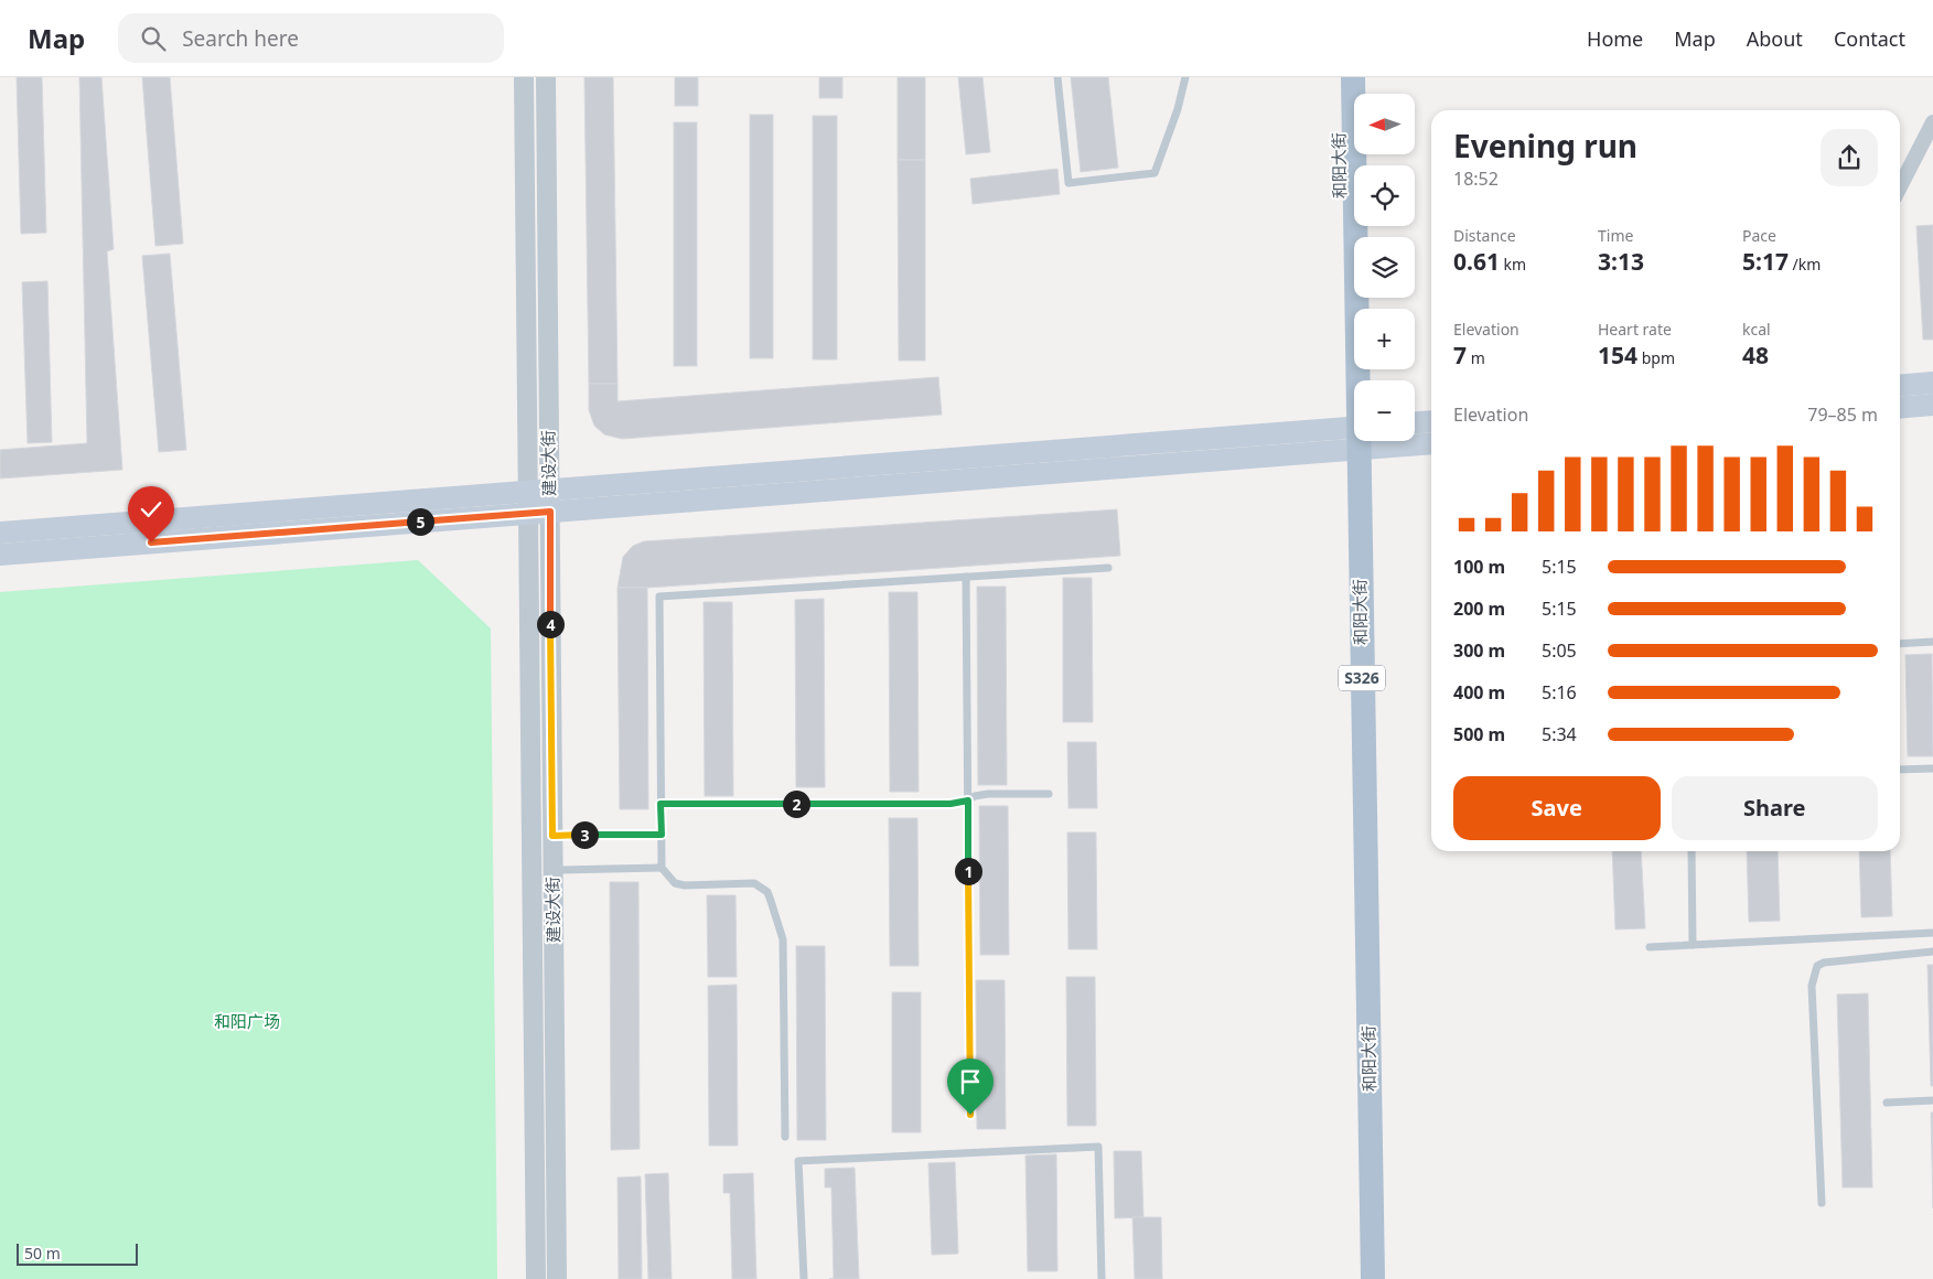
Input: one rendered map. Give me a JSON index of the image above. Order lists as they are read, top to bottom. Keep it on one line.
{"streets":{"main road":["和阳大街","S326"],"street":["建设大街"]},"parks":["和阳广场"],"scale_bar":"50 m","north":"left","page":{"header":"Map","search":"Search here","nav":["Home","Map","About","Contact"],"map_buttons":["+","−"],"heading":["Evening run","18:52"],"stats":[["Distance","0.61 km"],["Time","3:13"],["Pace","5:17 /km"],["Elevation","7 m"],["Heart rate","154 bpm"],["kcal","48"]],"chart":["Elevation","79–85 m"],"pins":["5","4","2","3","1"],"list":[{"name":"100 m","note":"5:15"},{"name":"200 m","note":"5:15"},{"name":"300 m","note":"5:05"},{"name":"400 m","note":"5:16"},{"name":"500 m","note":"5:34"}],"buttons":["Save","Share"],"scale":"50 m"}}
